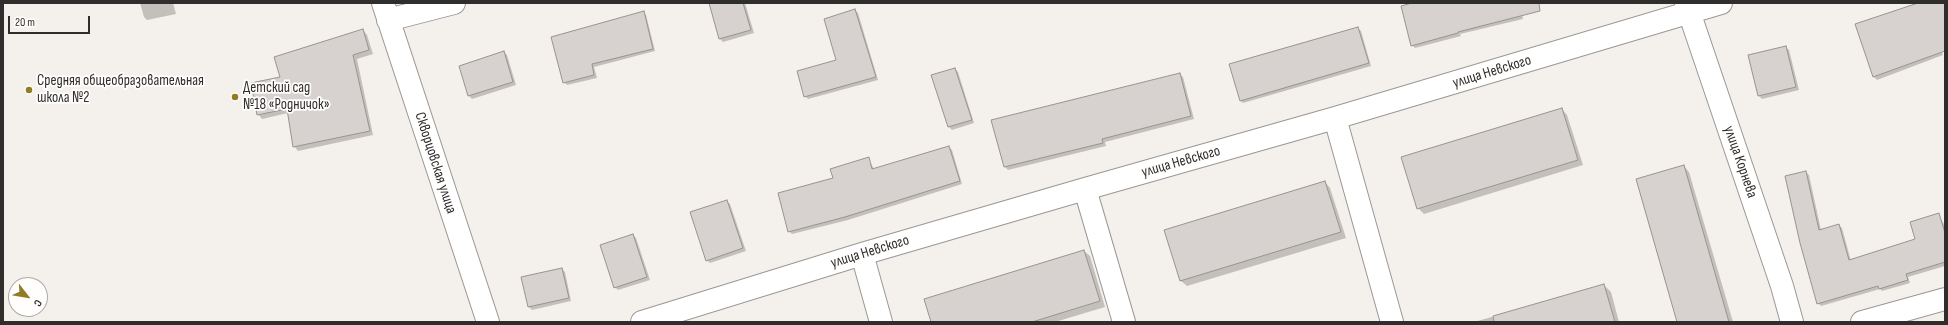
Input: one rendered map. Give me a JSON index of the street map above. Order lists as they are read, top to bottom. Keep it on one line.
{"streets":{"street":["улица Невского","улица Корнева","Скворцовская улица"]},"crossings":[["улица Невского","улица Корнева"]],"places":["Средняя общеобразовательная школа №2","Детский сад №18 «Родничок»"],"scale_bar":"20 m","north":"bottom right"}
